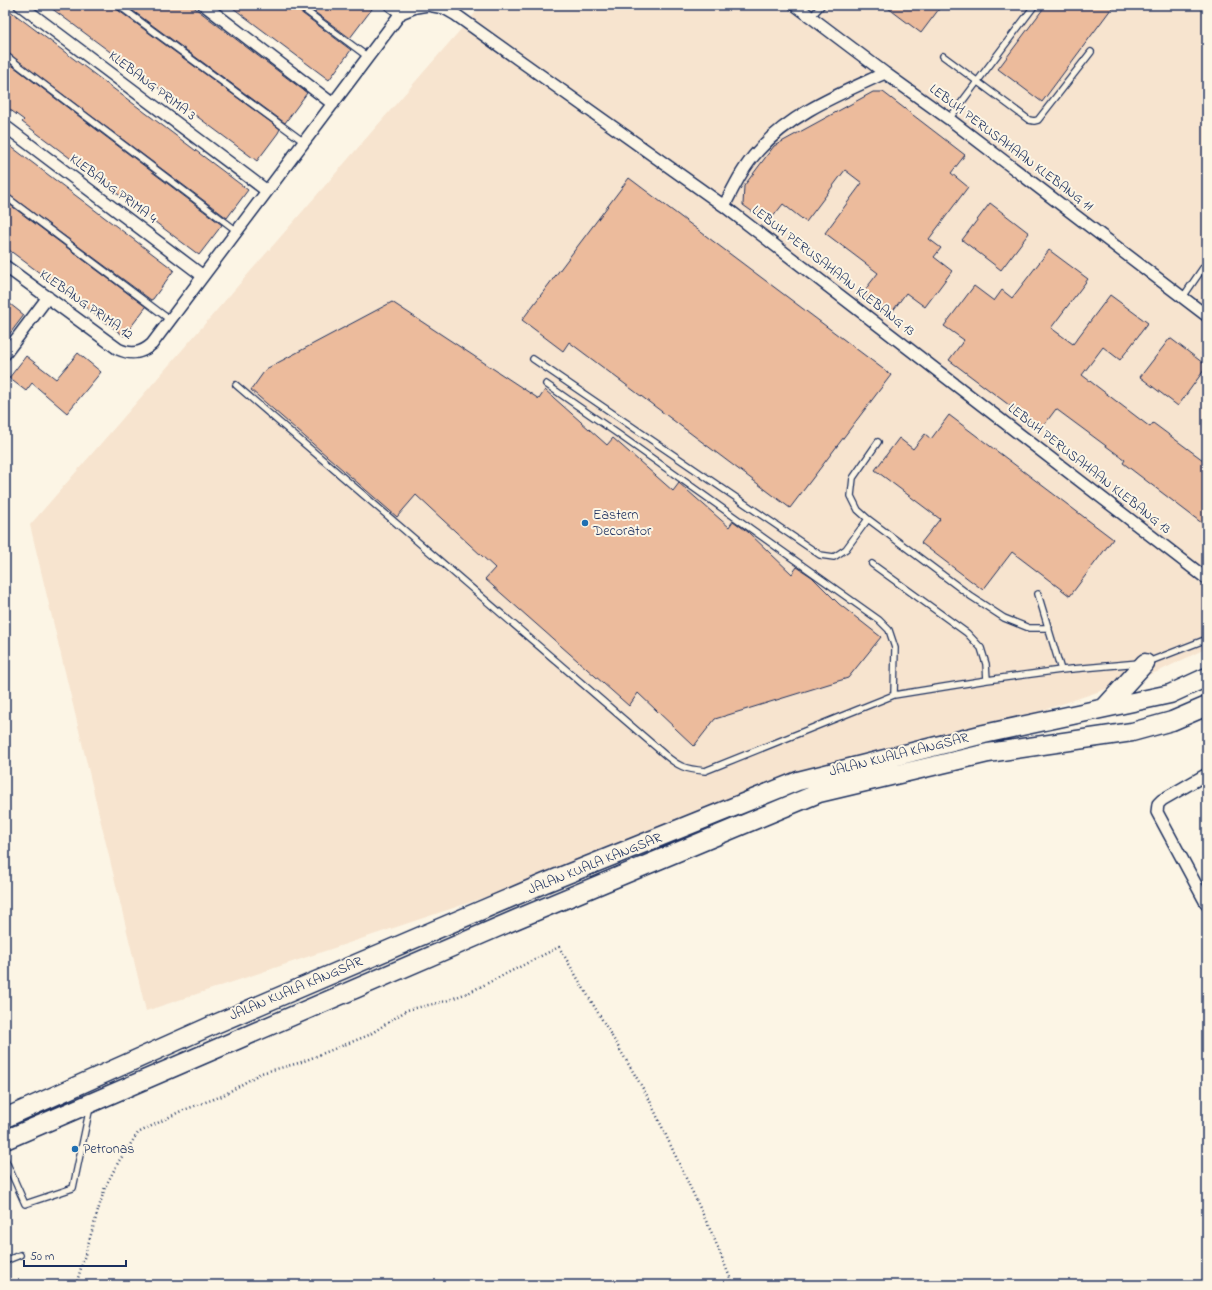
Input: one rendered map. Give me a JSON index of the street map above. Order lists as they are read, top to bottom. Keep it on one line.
{"streets":{"highway":["JALAN KUALA KANGSAR"],"street":["KLEBANG PRIMA 3","LEBUH PERUSAHAAN KLEBANG 11","KLEBANG PRIMA 4","LEBUH PERUSAHAAN KLEBANG 13","KLEBANG PRIMA 12"]},"places":["Eastern Decorator","Petronas"],"scale_bar":"50 m"}
